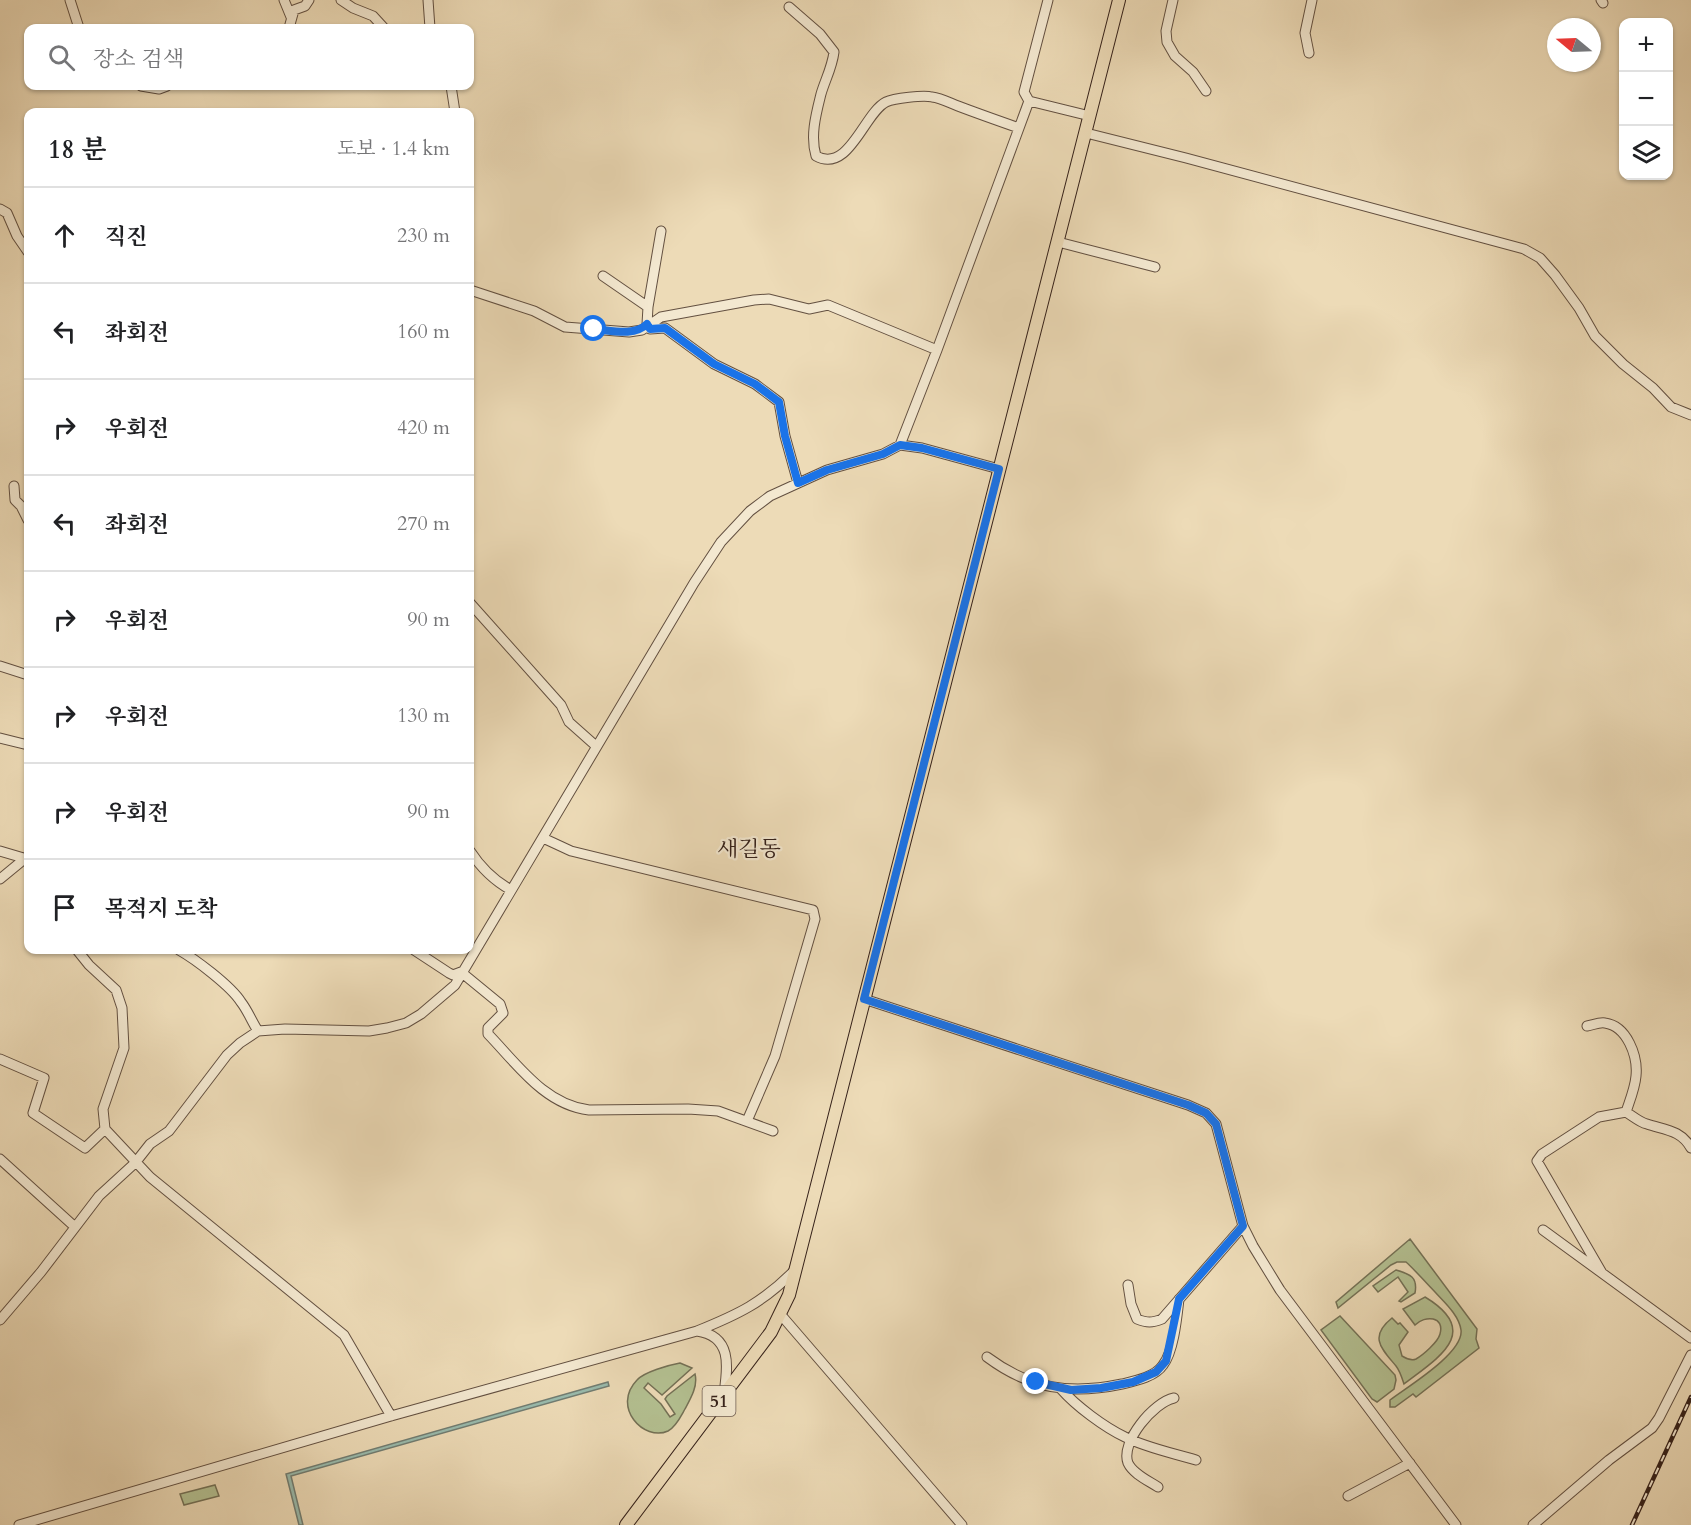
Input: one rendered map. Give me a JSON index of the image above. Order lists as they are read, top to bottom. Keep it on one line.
{"streets":{"main road":["51"]},"districts":["새길동"],"north":"left","page":{"map_buttons":["+","−"],"search":"장소 검색","heading":["18 분","도보 · 1.4 km"],"list":[["직진","230 m"],["좌회전","160 m"],["우회전","420 m"],["좌회전","270 m"],["우회전","90 m"],["우회전","130 m"],["우회전","90 m"],"목적지 도착"]}}
